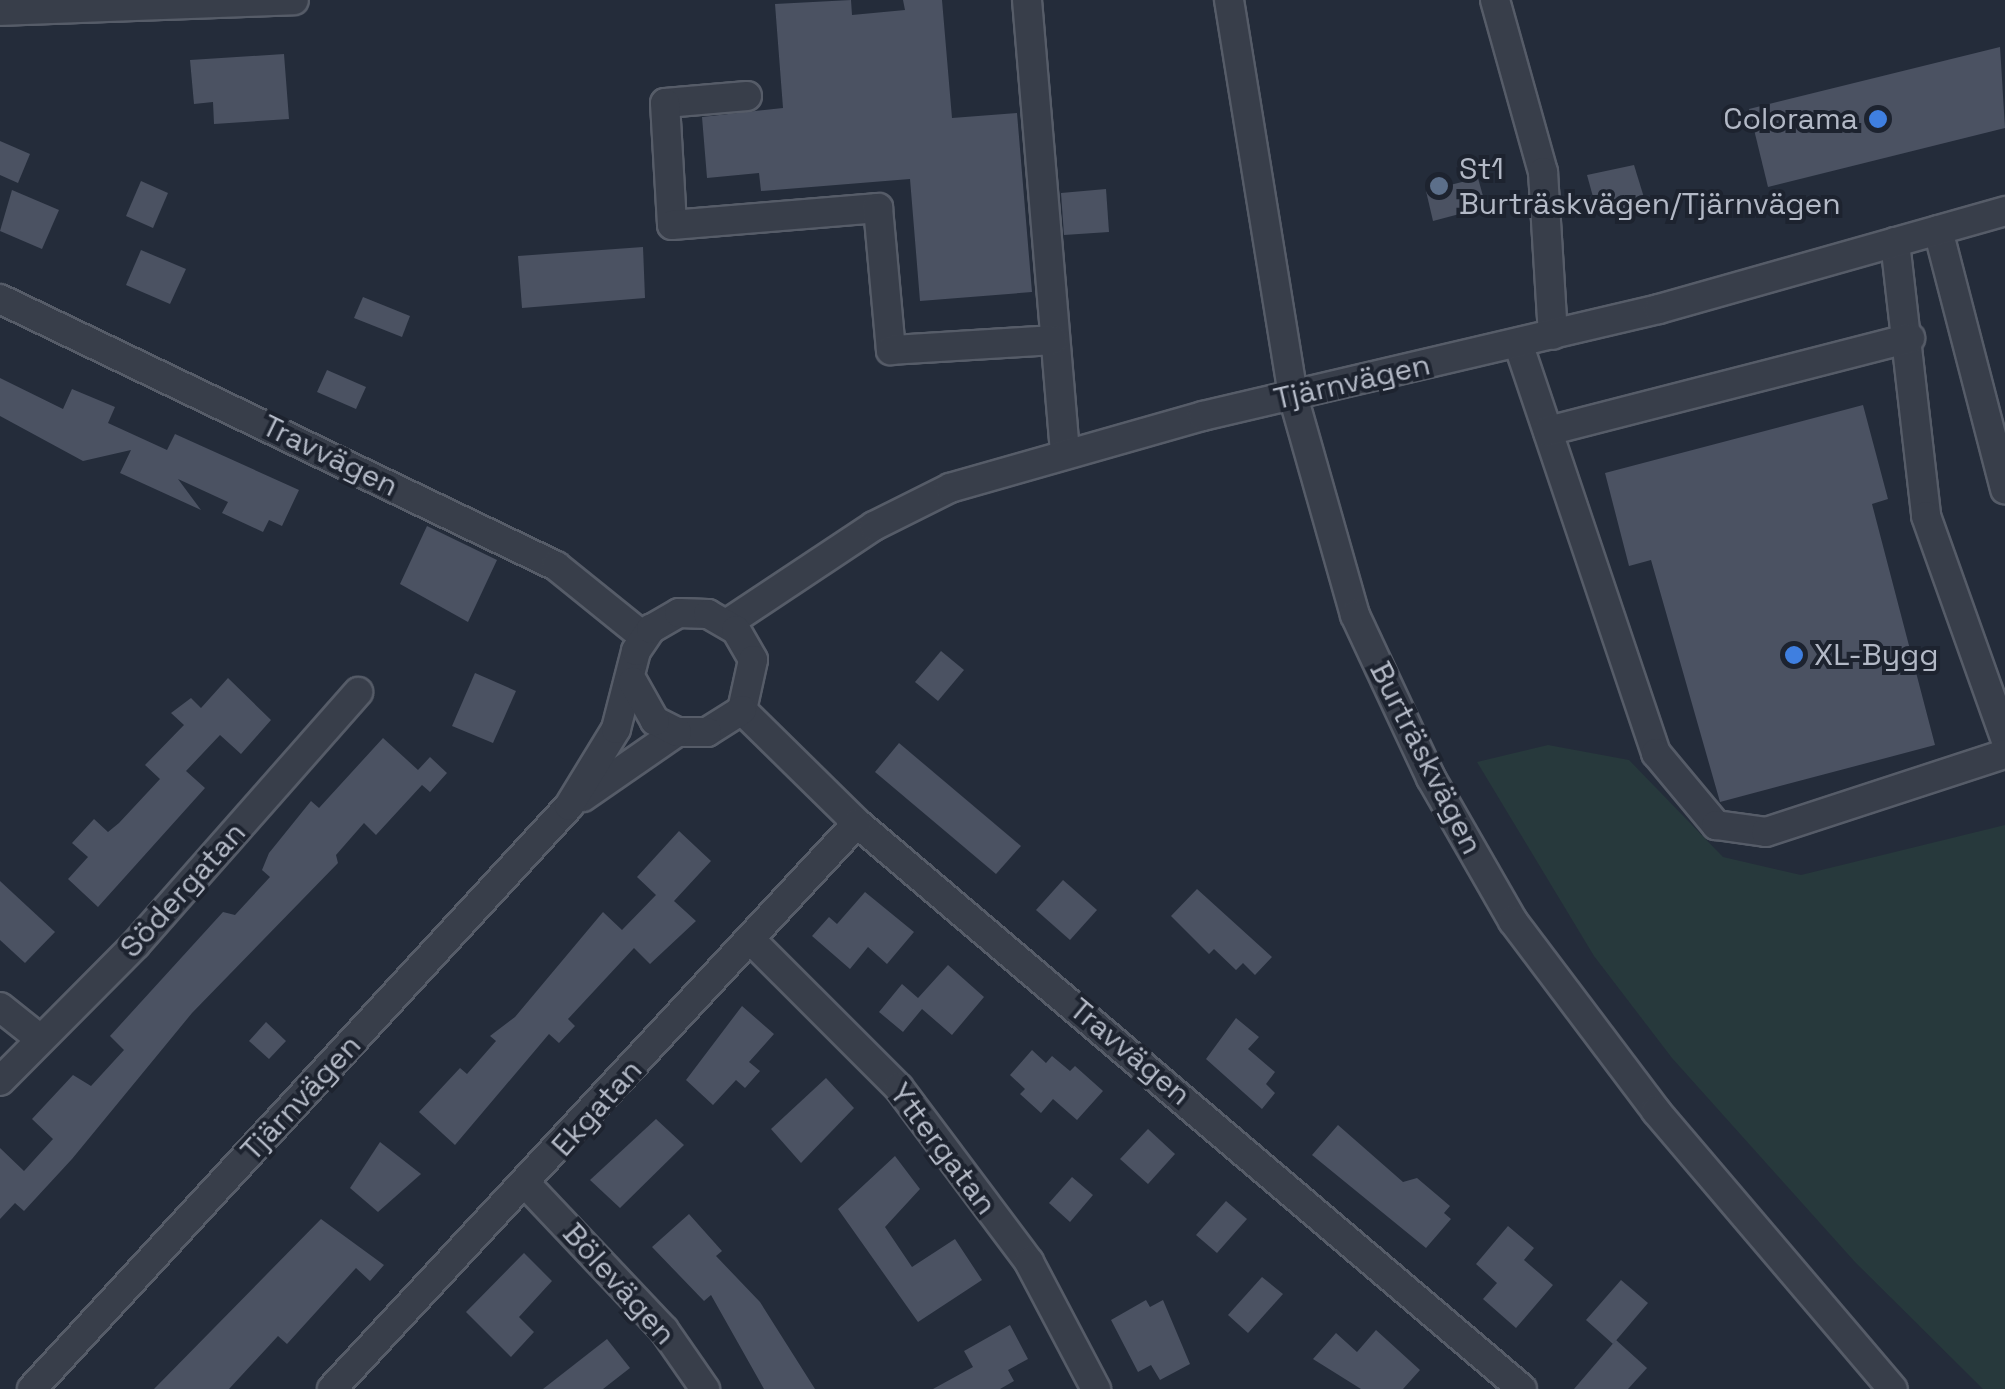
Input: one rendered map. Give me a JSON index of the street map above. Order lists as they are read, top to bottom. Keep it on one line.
{"streets":{"street":["Tjärnvägen","Travvägen","Burträskvägen","Södergatan","Ekgatan","Yttergatan","Bölevägen"]},"crossings":[["Tjärnvägen","Travvägen"],["Tjärnvägen","Burträskvägen"],["Travvägen","Ekgatan"],["Ekgatan","Yttergatan"],["Ekgatan","Bölevägen"]],"places":["Colorama","St1 Burträskvägen/Tjärnvägen","XL-Bygg"]}
